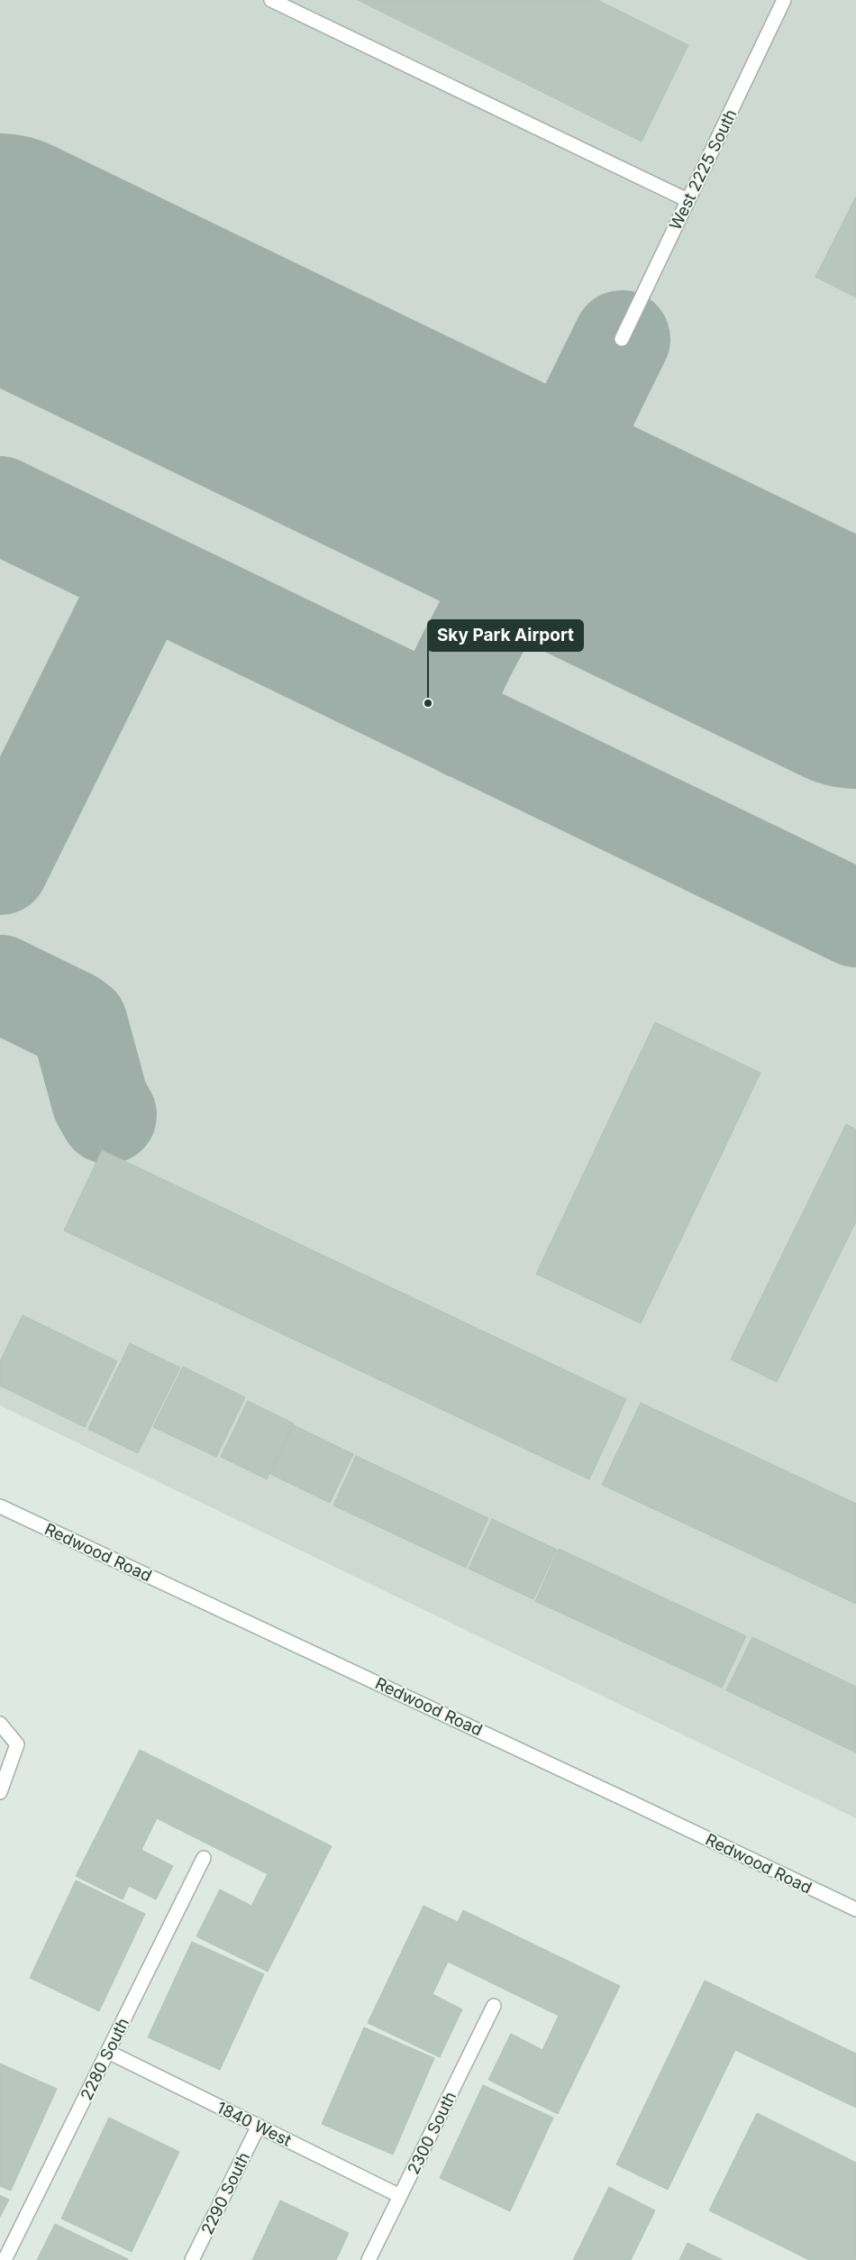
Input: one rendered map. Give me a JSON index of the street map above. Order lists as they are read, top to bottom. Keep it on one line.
{"streets":{"street":["West 2225 South","Redwood Road","2280 South","1840 West","2300 South","2290 South"]},"crossings":[["2280 South","1840 West"],["1840 West","2300 South"],["1840 West","2290 South"]],"places":["Sky Park Airport"]}
